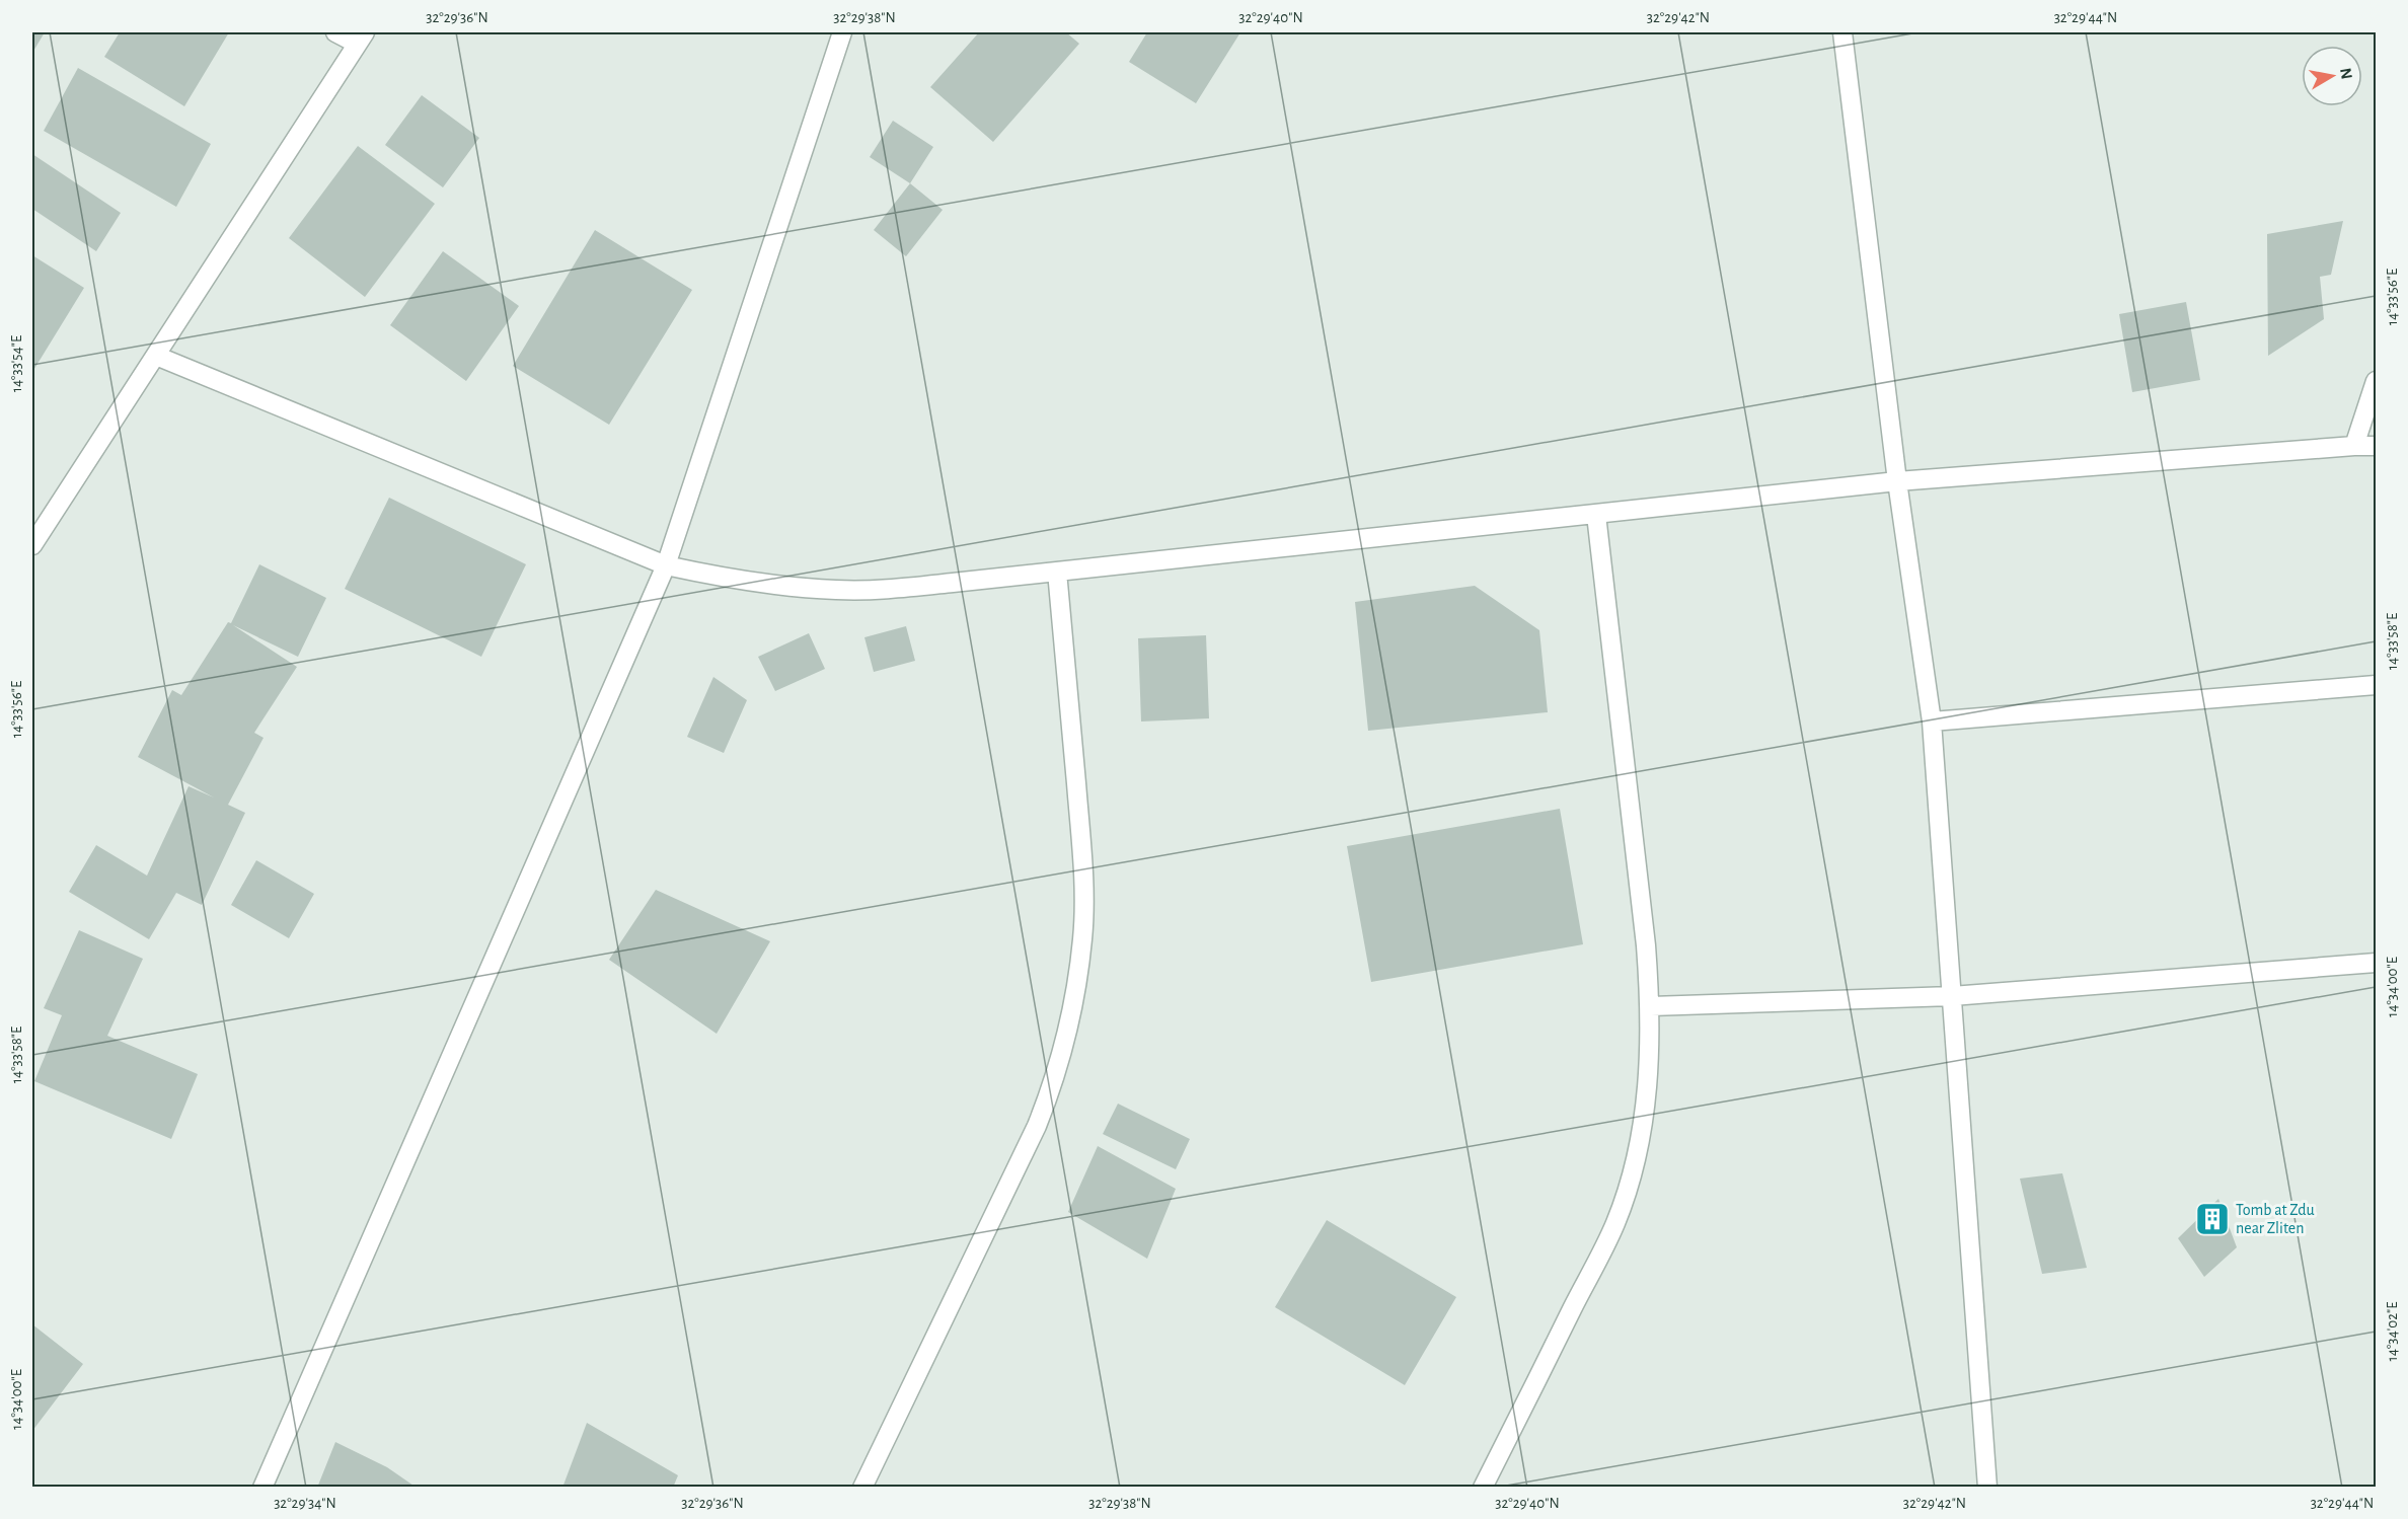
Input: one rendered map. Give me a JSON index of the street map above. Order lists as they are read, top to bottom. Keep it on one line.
{"places":{"building":["Tomb at Zdu near Zliten"]},"north":"right","coordinates":["32°29'36\"N","32°29'38\"N","32°29'40\"N","32°29'42\"N","32°29'44\"N","14°33'56\"E","14°33'54\"E","14°33'58\"E","14°34'00\"E","14°34'02\"E","32°29'34\"N"]}
